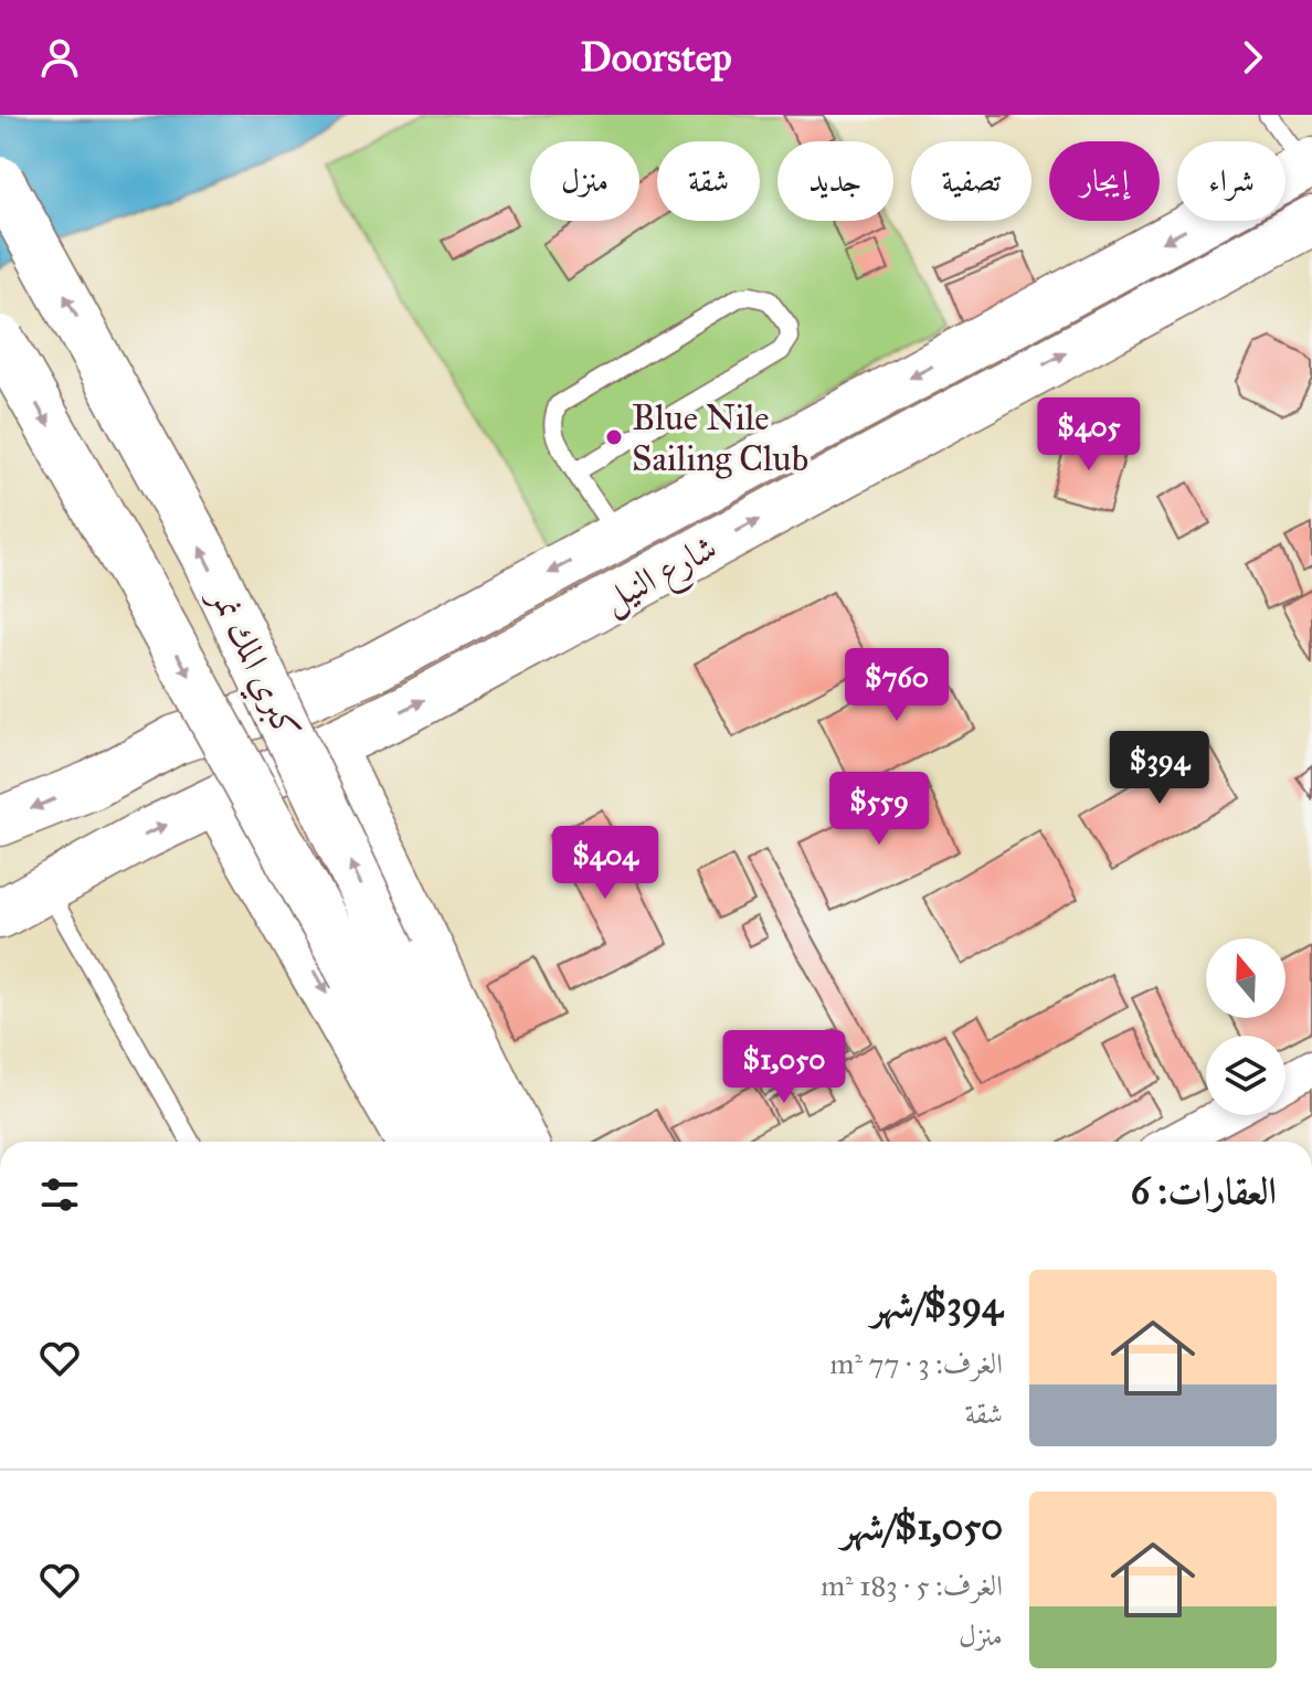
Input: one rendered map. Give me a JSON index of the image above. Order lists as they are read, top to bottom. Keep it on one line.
{"streets":{"main road":["شارع النيل","كبري المك نمر"]},"places":["Blue Nile Sailing Club"],"north":"top","page":{"header":"Doorstep","chip":["شراء","إيجار","تصفية","جديد","شقة","منزل"],"price":["$405","$760","$394","$559","$404","$1,050"],"heading":"العقارات: 6","list":[{"name":"$394/شهر","note":"الغرف: 3 · 77 m² · شقة"},{"name":"$1,050/شهر","note":"الغرف: 5 · 183 m² · منزل"}]}}
